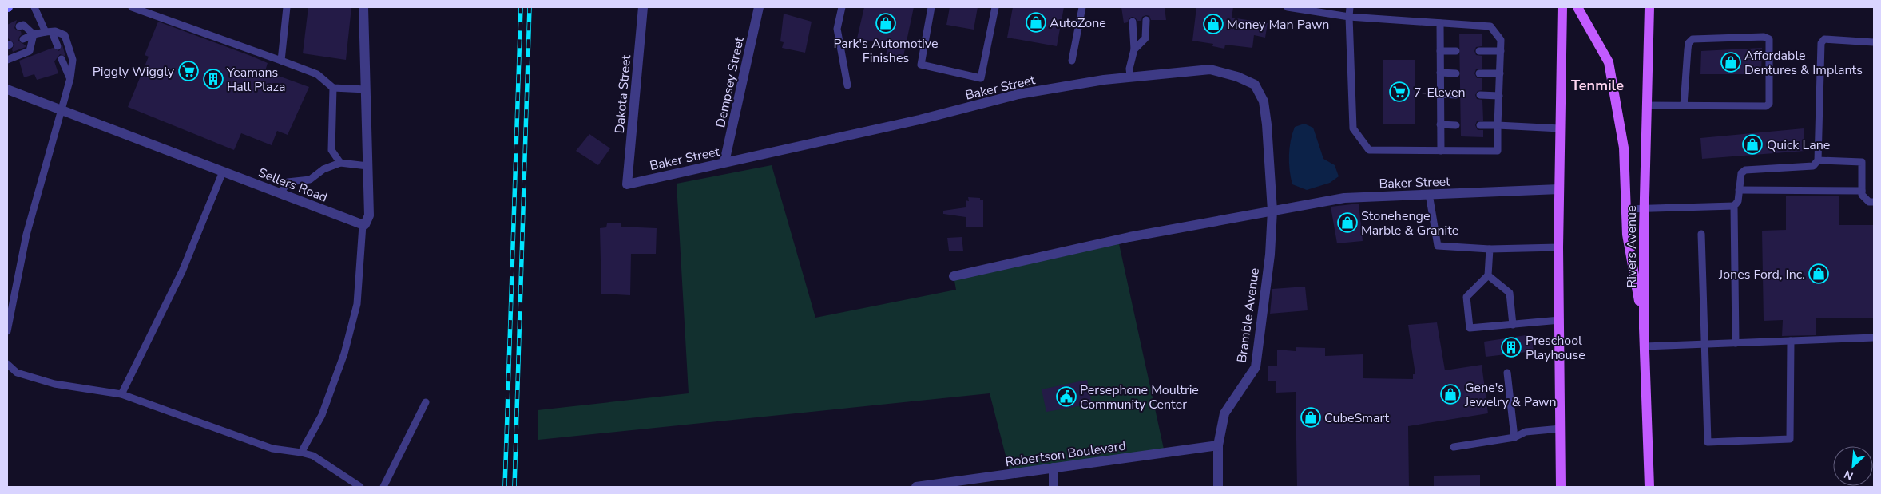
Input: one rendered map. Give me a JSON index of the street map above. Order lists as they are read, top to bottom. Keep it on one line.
{"streets":{"main road":["Rivers Avenue"],"street":["Dempsey Street","Baker Street","Dakota Street","Sellers Road","Bramble Avenue","Robertson Boulevard"]},"crossings":[["Dempsey Street","Baker Street"],["Baker Street","Dakota Street"],["Baker Street","Bramble Avenue"],["Bramble Avenue","Robertson Boulevard"]],"districts":["Tenmile"],"places":{"shop":["AutoZone","Park's Automotive Finishes","Money Man Pawn","Affordable Dentures & Implants","Quick Lane","Stonehenge Marble & Granite","Jones Ford, Inc.","Gene's Jewelry & Pawn","CubeSmart"],"supermarket":["Piggly Wiggly","7-Eleven"],"building":["Yeamans Hall Plaza","Preschool Playhouse"],"public building":["Persephone Moultrie Community Center"]},"north":"bottom left"}
